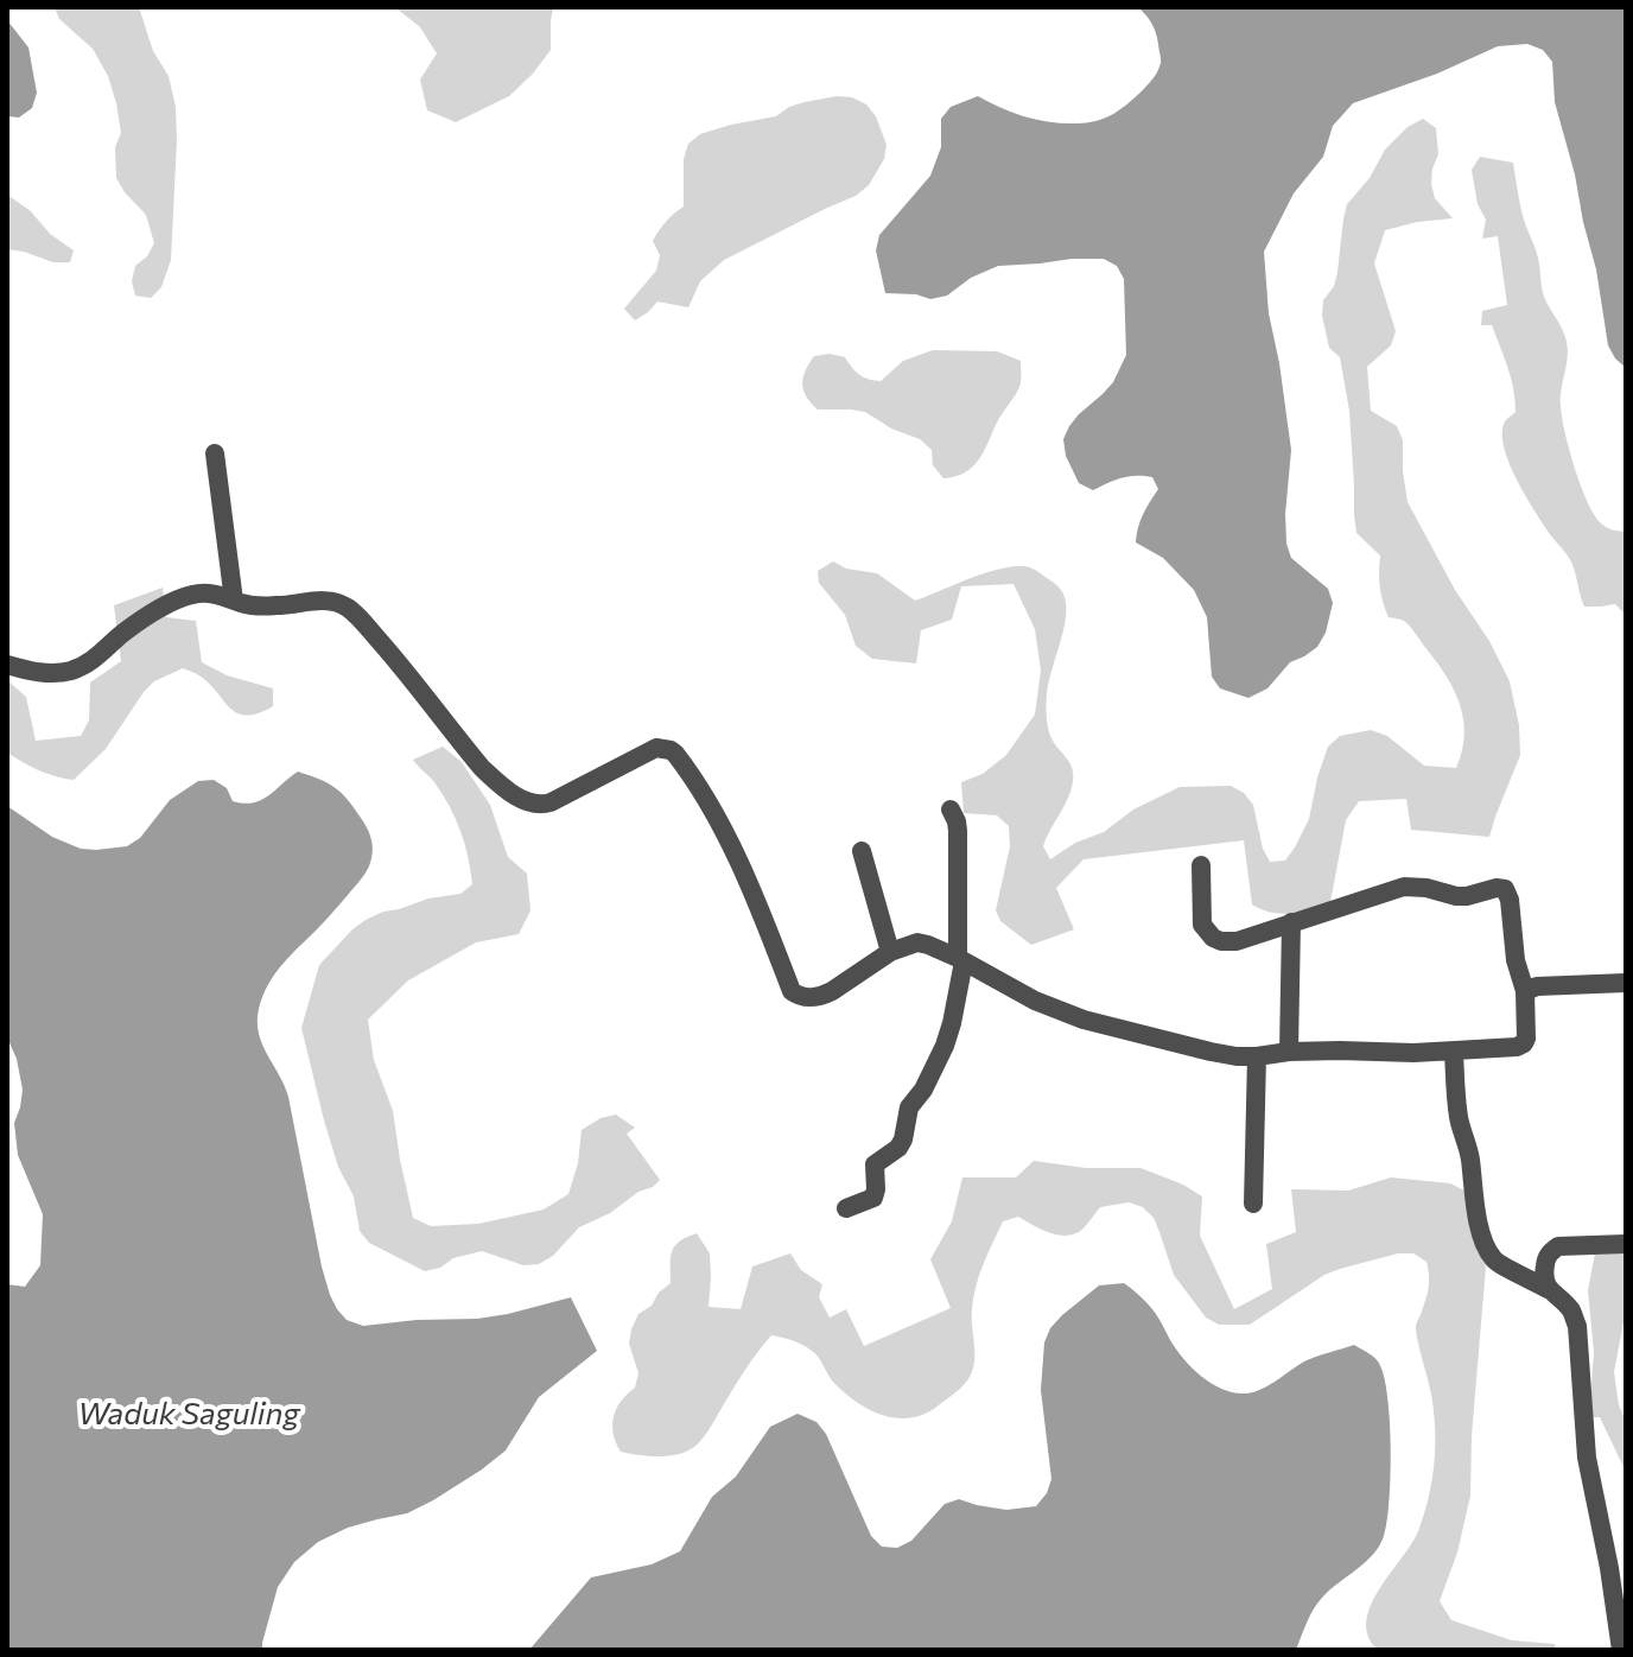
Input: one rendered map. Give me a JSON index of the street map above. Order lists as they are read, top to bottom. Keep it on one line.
{"water":["Waduk Saguling"]}
